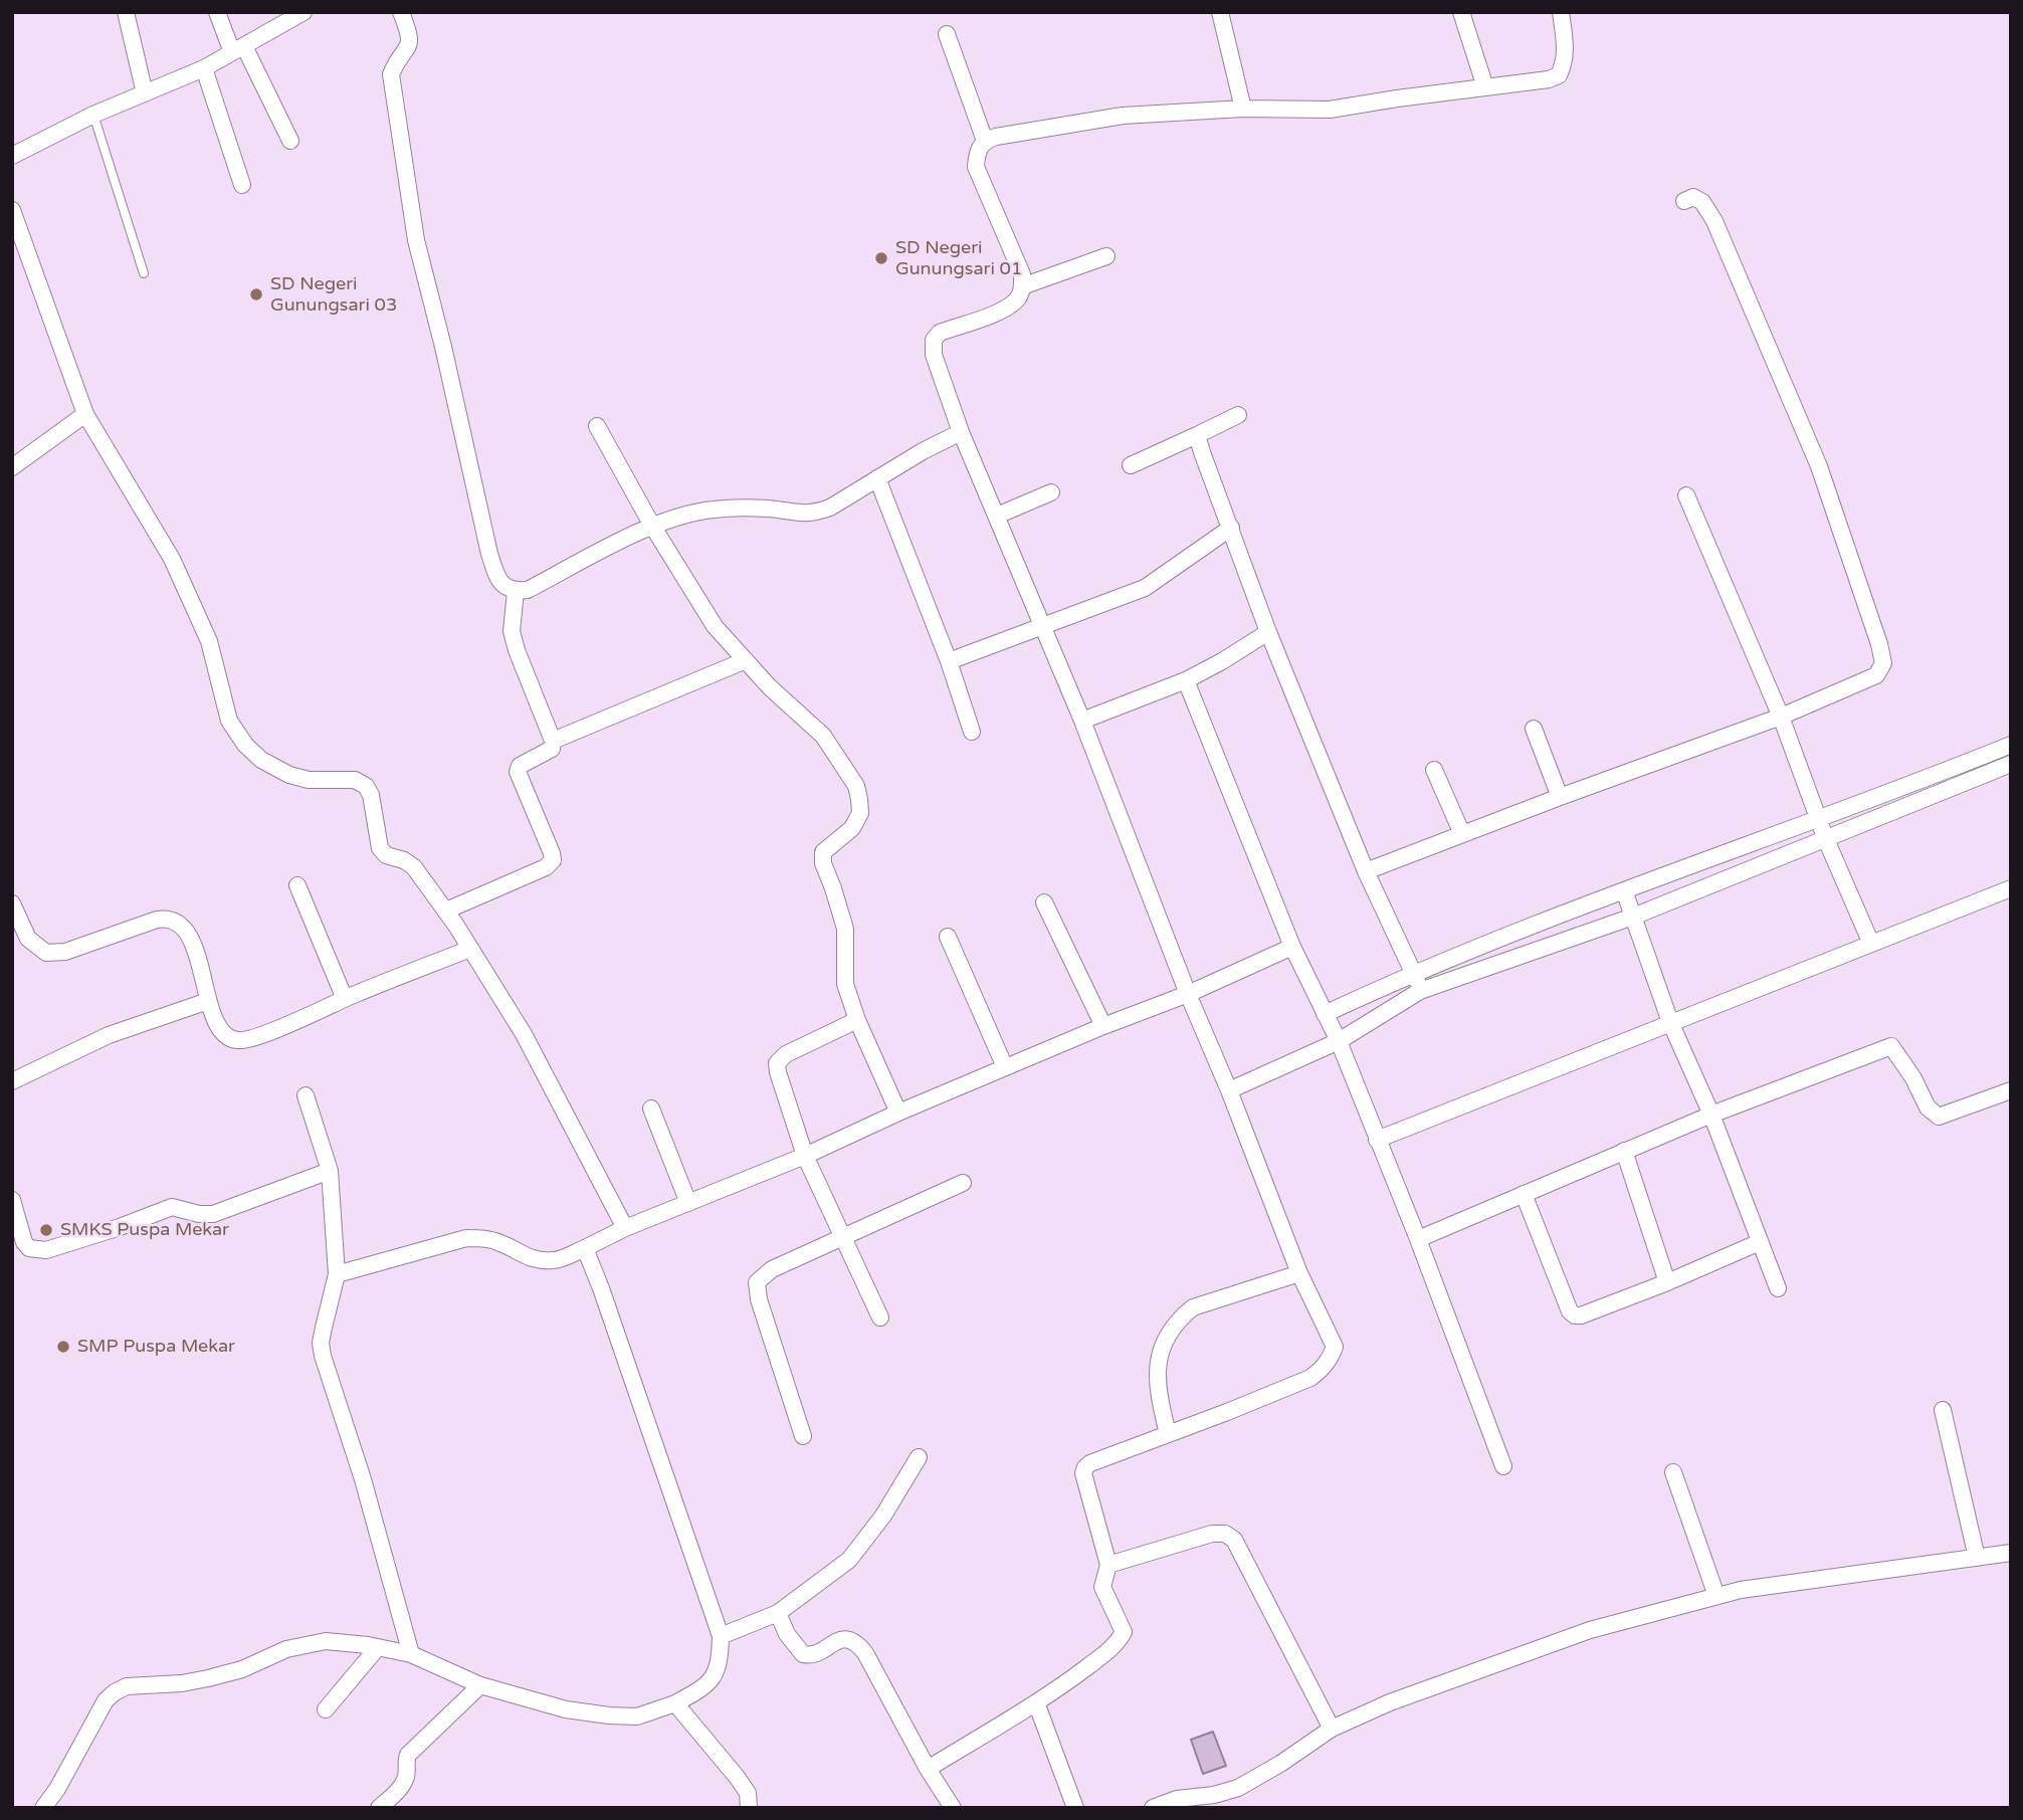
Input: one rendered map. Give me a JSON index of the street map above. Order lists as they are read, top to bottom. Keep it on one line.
{"places":["SD Negeri Gunungsari 01","SD Negeri Gunungsari 03","SMKS Puspa Mekar","SMP Puspa Mekar"]}
